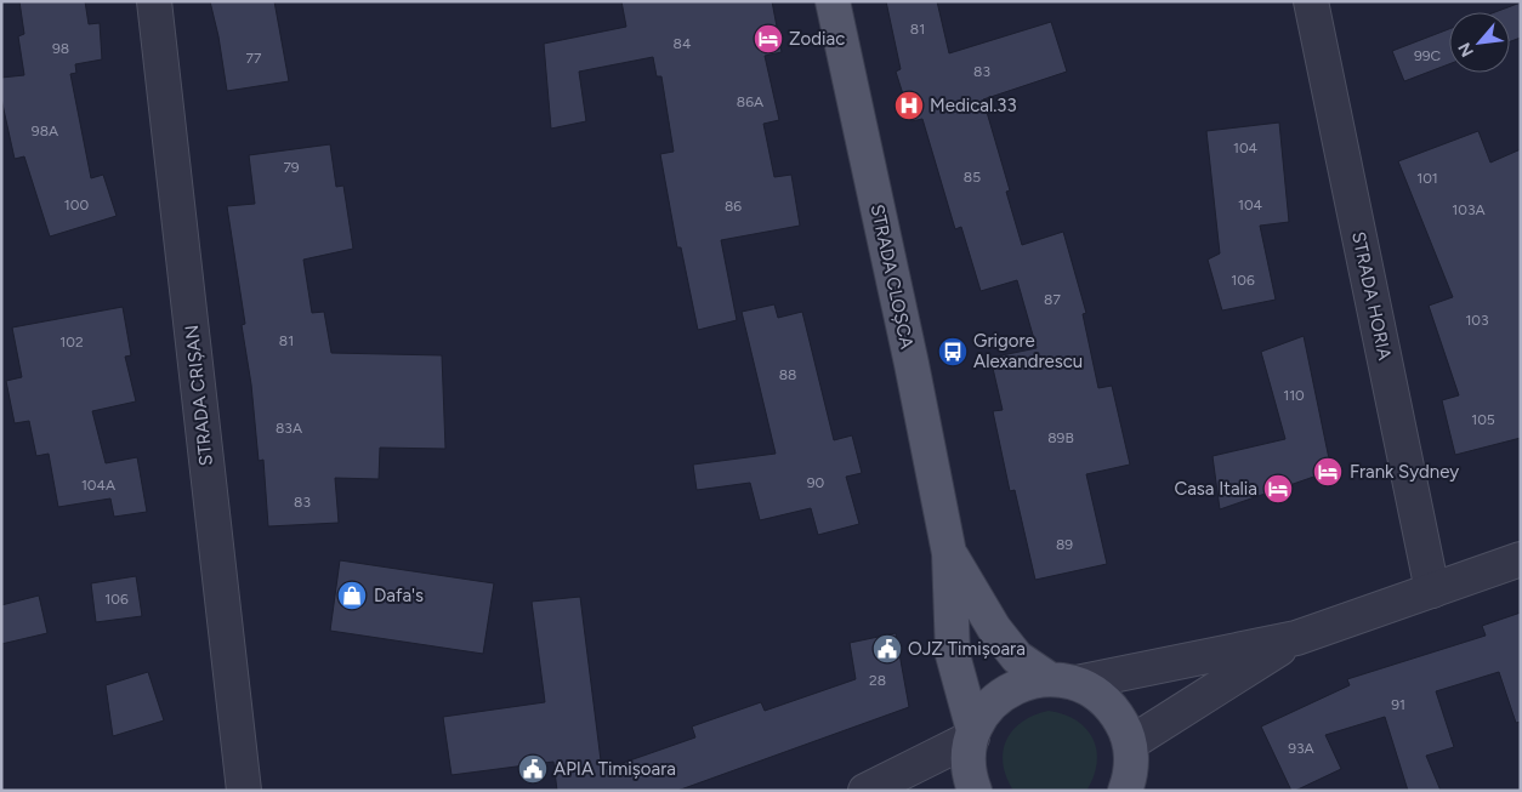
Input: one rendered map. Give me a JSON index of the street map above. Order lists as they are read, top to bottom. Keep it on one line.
{"streets":{"main road":["STRADA CLOȘCA"],"street":["STRADA HORIA","STRADA CRIȘAN"]},"places":{"hotel":["Zodiac","Frank Sydney","Casa Italia"],"hospital":["Medical.33"],"bus stop":["Grigore Alexandrescu"],"shop":["Dafa's"],"public building":["OJZ Timișoara","APIA Timișoara"]},"house_numbers":["81","84","98","99C","77","83","86A","98A","104","79","85","101","100","104","86","103A","106","87","103","81","102","88","110","105","83A","89B","90","104A","83","89","106","28","91","93A"],"north":"bottom left"}
